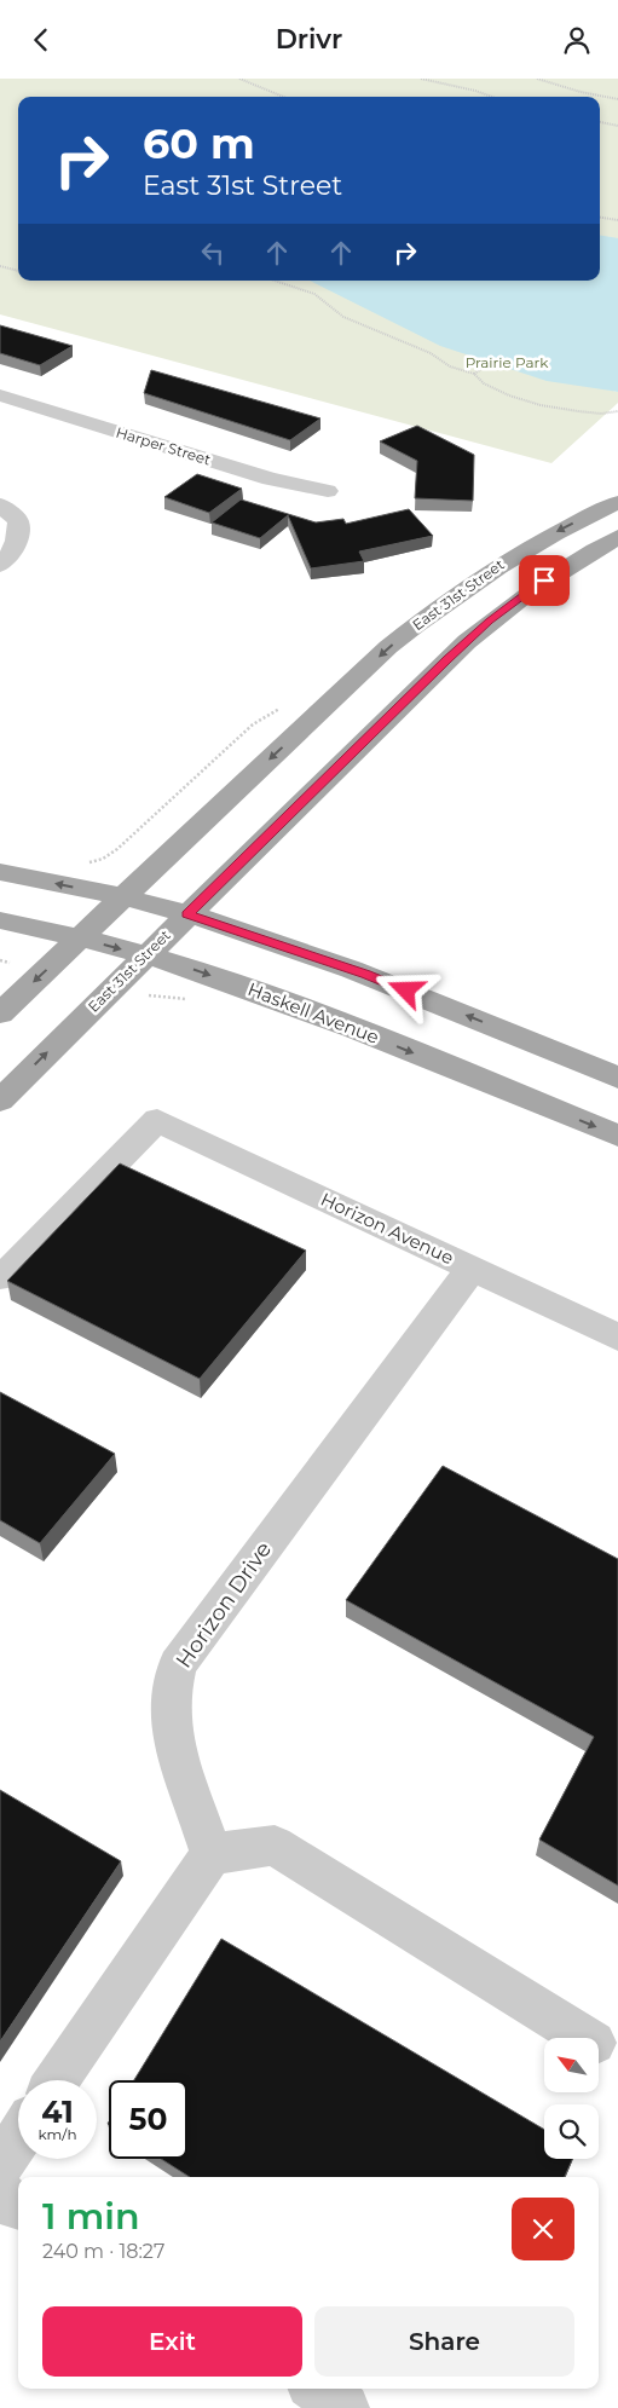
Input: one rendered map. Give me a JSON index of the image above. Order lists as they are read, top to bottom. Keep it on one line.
{"streets":{"main road":["East 31st Street","Haskell Avenue"],"street":["Harper Street","Horizon Avenue","Horizon Drive"]},"crossings":[["East 31st Street","Haskell Avenue"],["Horizon Avenue","Horizon Drive"]],"parks":["Prairie Park"],"north":"top left","page":{"header":"Drivr","turn":["60 m","East 31st Street"],"speed":"41 km/h","limit":"50","heading":["1 min","240 m · 18:27"],"buttons":["Exit","Share"]}}
